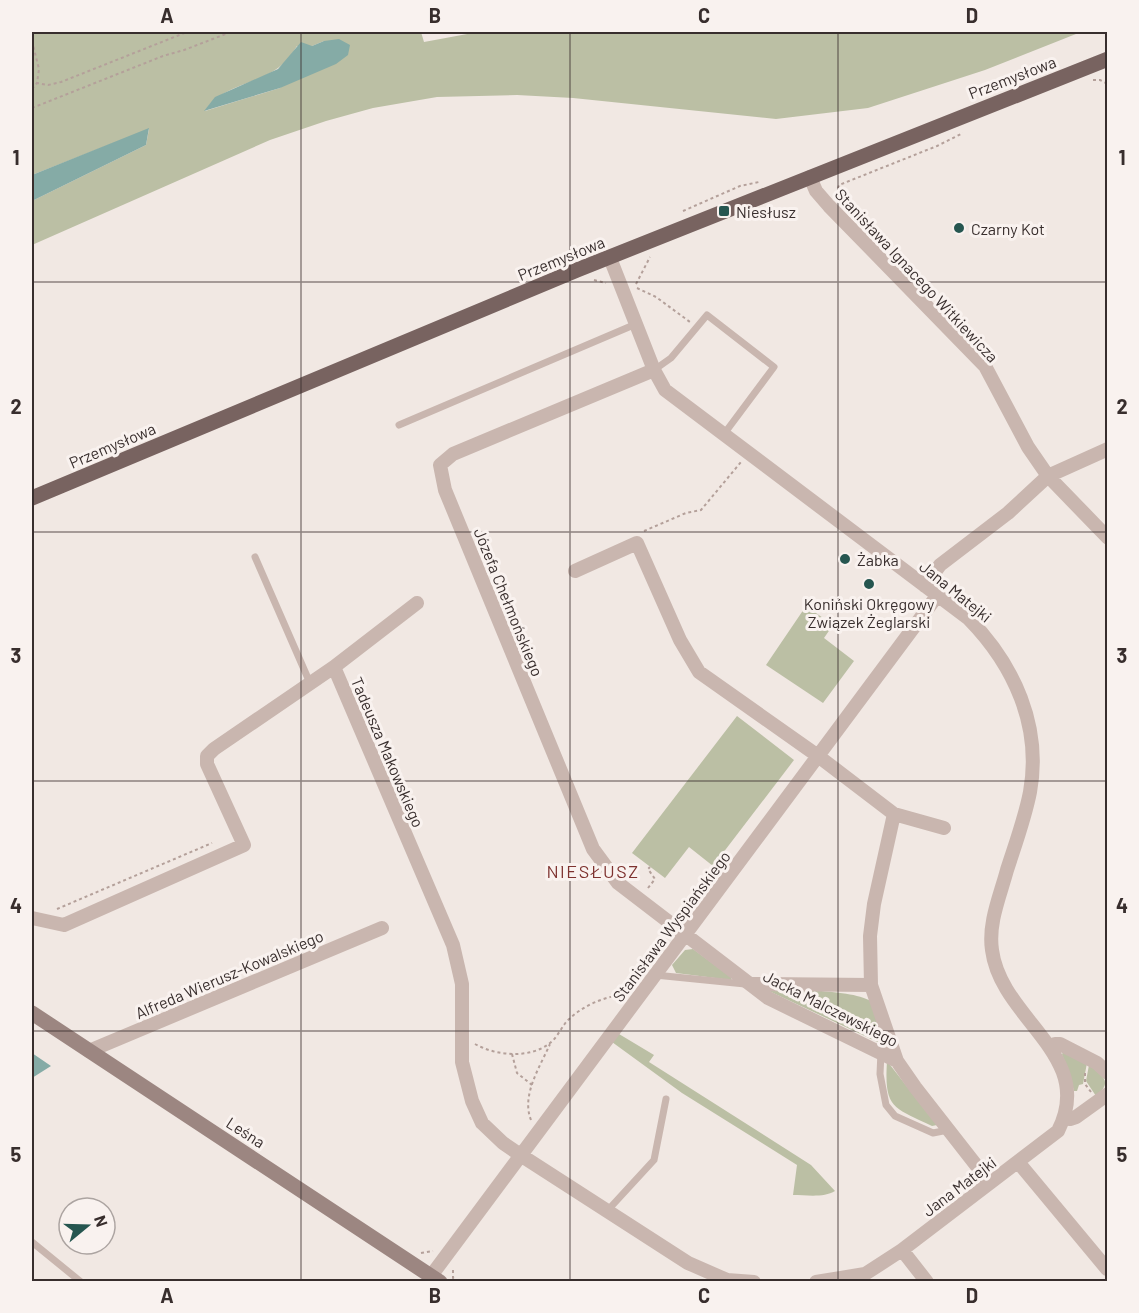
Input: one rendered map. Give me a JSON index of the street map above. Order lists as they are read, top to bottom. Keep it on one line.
{"streets":{"main road":["Przemysłowa"],"street":["Stanisława Ignacego Witkiewicza","Jana Matejki","Józefa Chełmońskiego","Tadeusza Makowskiego","Stanisława Wyspiańskiego","Alfreda Wierusz-Kowalskiego","Jacka Malczewskiego","Leśna"]},"crossings":[["Przemysłowa","Stanisława Ignacego Witkiewicza"],["Przemysłowa","Jana Matejki"],["Jana Matejki","Józefa Chełmońskiego"],["Jana Matejki","Stanisława Wyspiańskiego"],["Jana Matejki","Jacka Malczewskiego"],["Józefa Chełmońskiego","Stanisława Wyspiańskiego"],["Józefa Chełmońskiego","Jacka Malczewskiego"],["Tadeusza Makowskiego","Stanisława Wyspiańskiego"],["Stanisława Wyspiańskiego","Jacka Malczewskiego"],["Stanisława Wyspiańskiego","Leśna"],["Alfreda Wierusz-Kowalskiego","Leśna"]],"districts":["NIESŁUSZ"],"places":{"transit":["Niesłusz"],"other":["Czarny Kot","Żabka","Koniński Okręgowy Związek Żeglarski"]},"north":"right","grid":{"columns":["A","B","C","D"],"rows":["1","2","3","4","5"]}}
